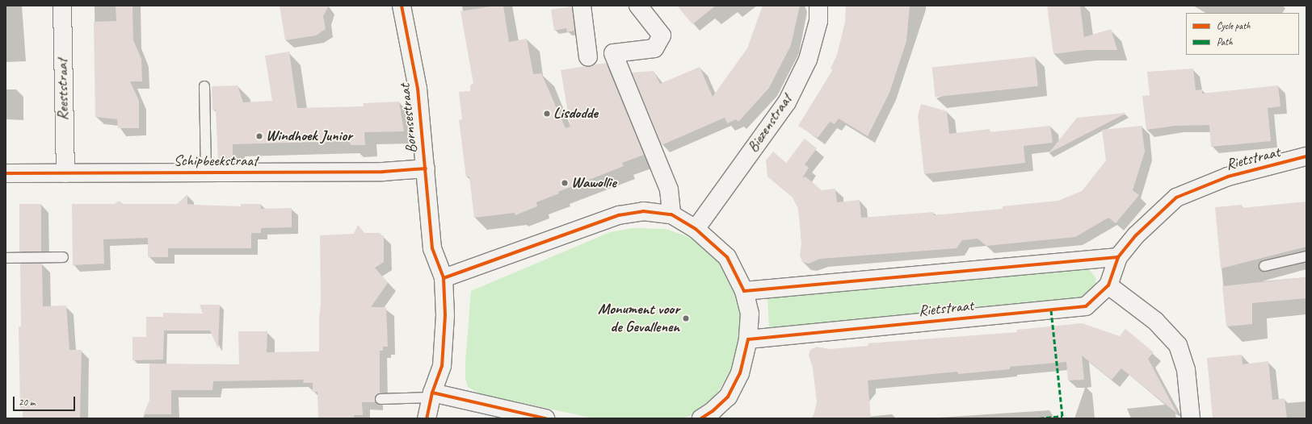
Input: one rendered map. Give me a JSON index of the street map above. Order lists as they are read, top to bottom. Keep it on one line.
{"streets":{"street":["Reeststraat","Bornsestraat","Biezenstraat","Rietstraat","Schipbeekstraat"]},"crossings":[["Reeststraat","Schipbeekstraat"],["Bornsestraat","Schipbeekstraat"]],"places":["Lisdodde","Windhoek Junior","Wawollie","Monument voor de Gevallenen"],"legend":["Cycle path","Path"],"scale_bar":"20 m"}
